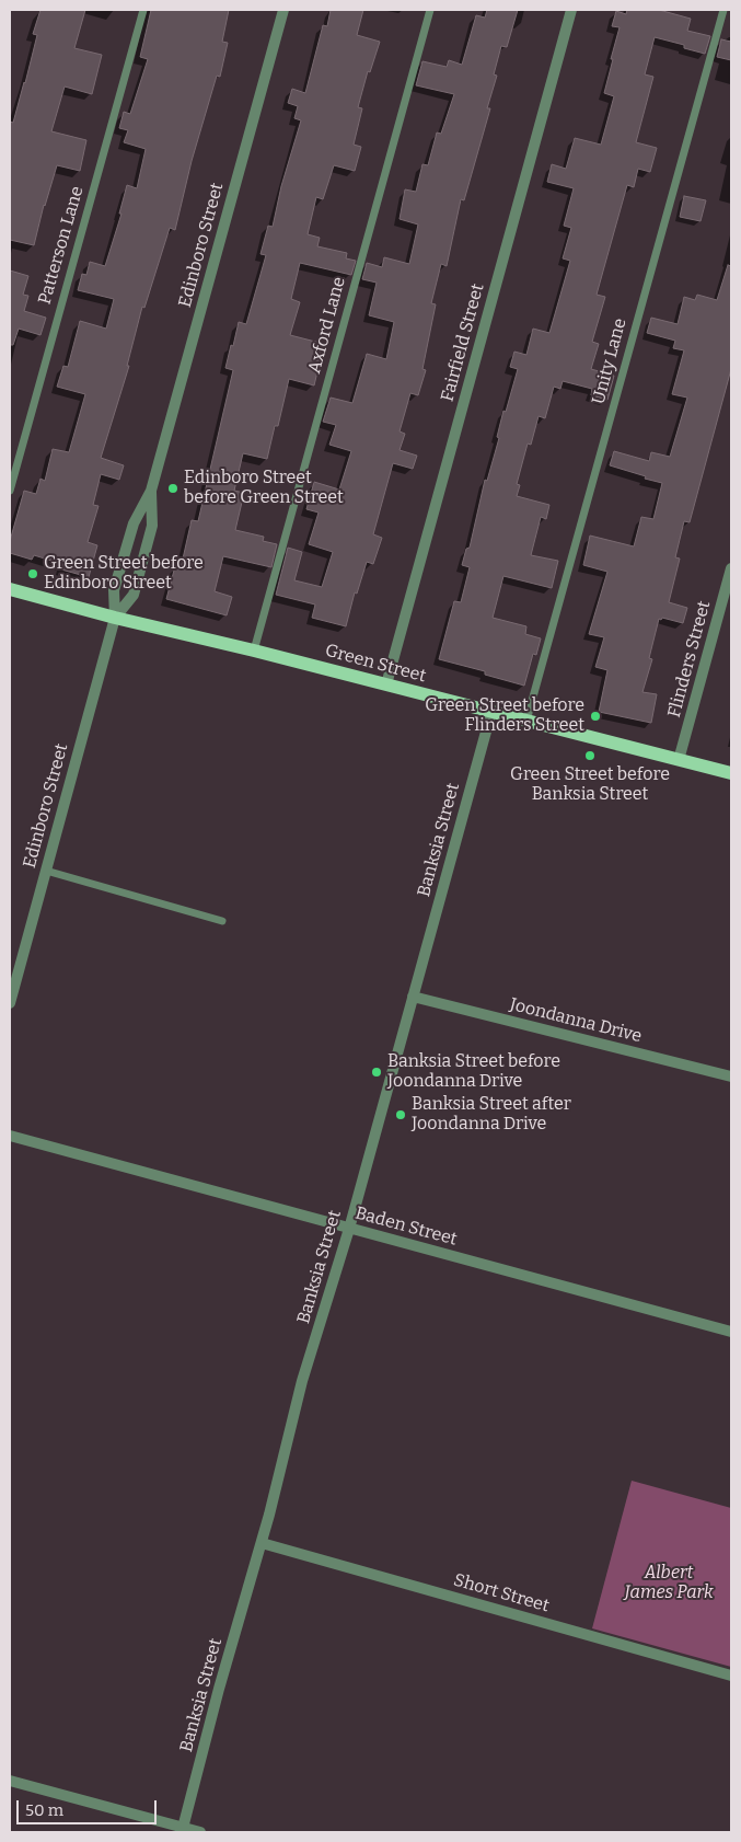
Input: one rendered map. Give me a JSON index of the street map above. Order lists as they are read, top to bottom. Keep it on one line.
{"streets":{"main road":["Green Street"],"street":["Edinboro Street","Fairfield Street","Flinders Street","Banksia Street","Joondanna Drive","Baden Street","Short Street"],"lane":["Patterson Lane","Axford Lane","Unity Lane"]},"crossings":[["Edinboro Street","Green Street"],["Axford Lane","Green Street"],["Fairfield Street","Green Street"],["Unity Lane","Green Street"],["Flinders Street","Green Street"],["Green Street","Banksia Street"],["Banksia Street","Joondanna Drive"],["Banksia Street","Baden Street"],["Banksia Street","Short Street"]],"parks":["Albert James Park"],"places":["Edinboro Street before Green Street","Green Street before Edinboro Street","Green Street before Flinders Street","Green Street before Banksia Street","Banksia Street before Joondanna Drive","Banksia Street after Joondanna Drive"],"scale_bar":"50 m"}
